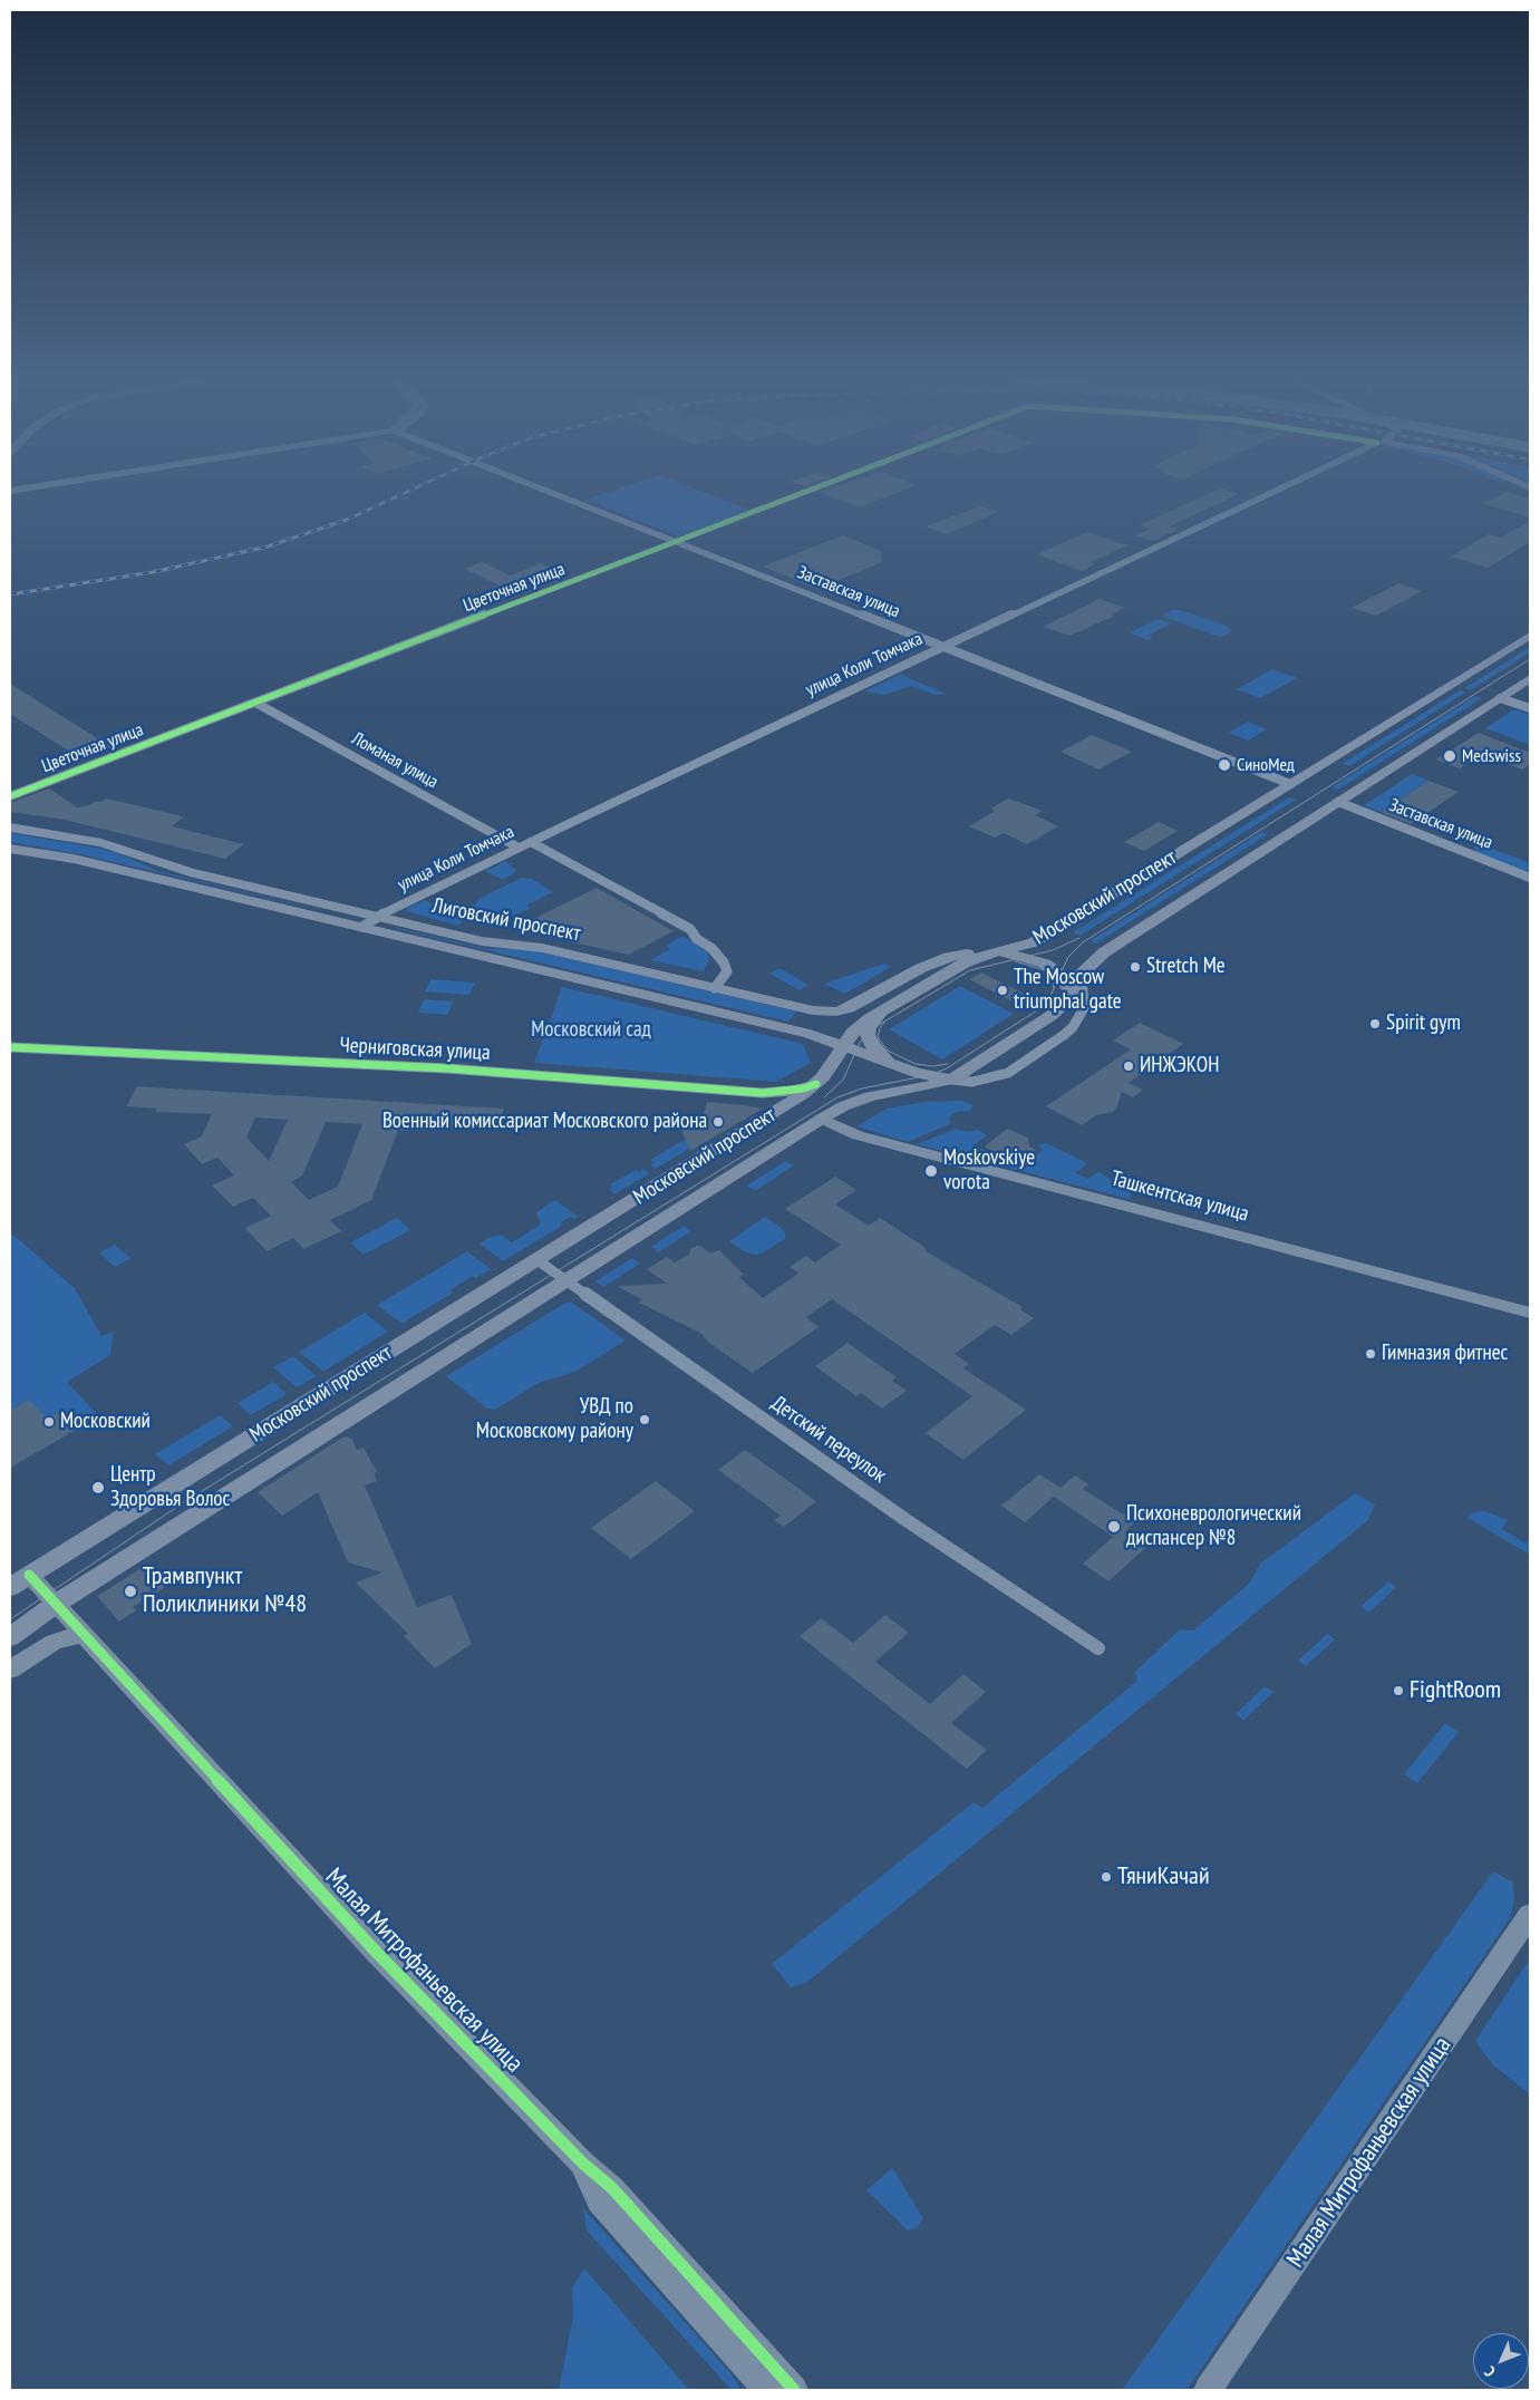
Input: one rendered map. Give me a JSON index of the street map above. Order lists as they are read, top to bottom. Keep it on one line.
{"streets":{"main road":["Московский проспект","Лиговский проспект"],"street":["Цветочная улица","Заставская улица","улица Коли Томчака","Ломаная улица","Черниговская улица","Ташкентская улица","Детский переулок","Малая Митрофаньевская улица"]},"crossings":[["Цветочная улица","Заставская улица"],["Цветочная улица","Ломаная улица"],["Заставская улица","улица Коли Томчака"],["Заставская улица","Московский проспект"],["улица Коли Томчака","Ломаная улица"],["улица Коли Томчака","Лиговский проспект"],["Московский проспект","Лиговский проспект"],["Московский проспект","Черниговская улица"],["Московский проспект","Ташкентская улица"],["Московский проспект","Детский переулок"],["Московский проспект","Малая Митрофаньевская улица"]],"parks":["Московский сад"],"places":["Medswiss","СиноМед","Stretch Me","The Moscow triumphal gate","Spirit gym","ИНЖЭКОН","Военный комиссариат Московского района","Moskovskiye vorota","Гимназия фитнес","УВД по Московскому району","Московский","Центр Здоровья Волос","Психоневрологический диспансер №8","Трамвпункт Поликлиники №48","FightRoom","ТяниКачай"],"north":"bottom left"}
